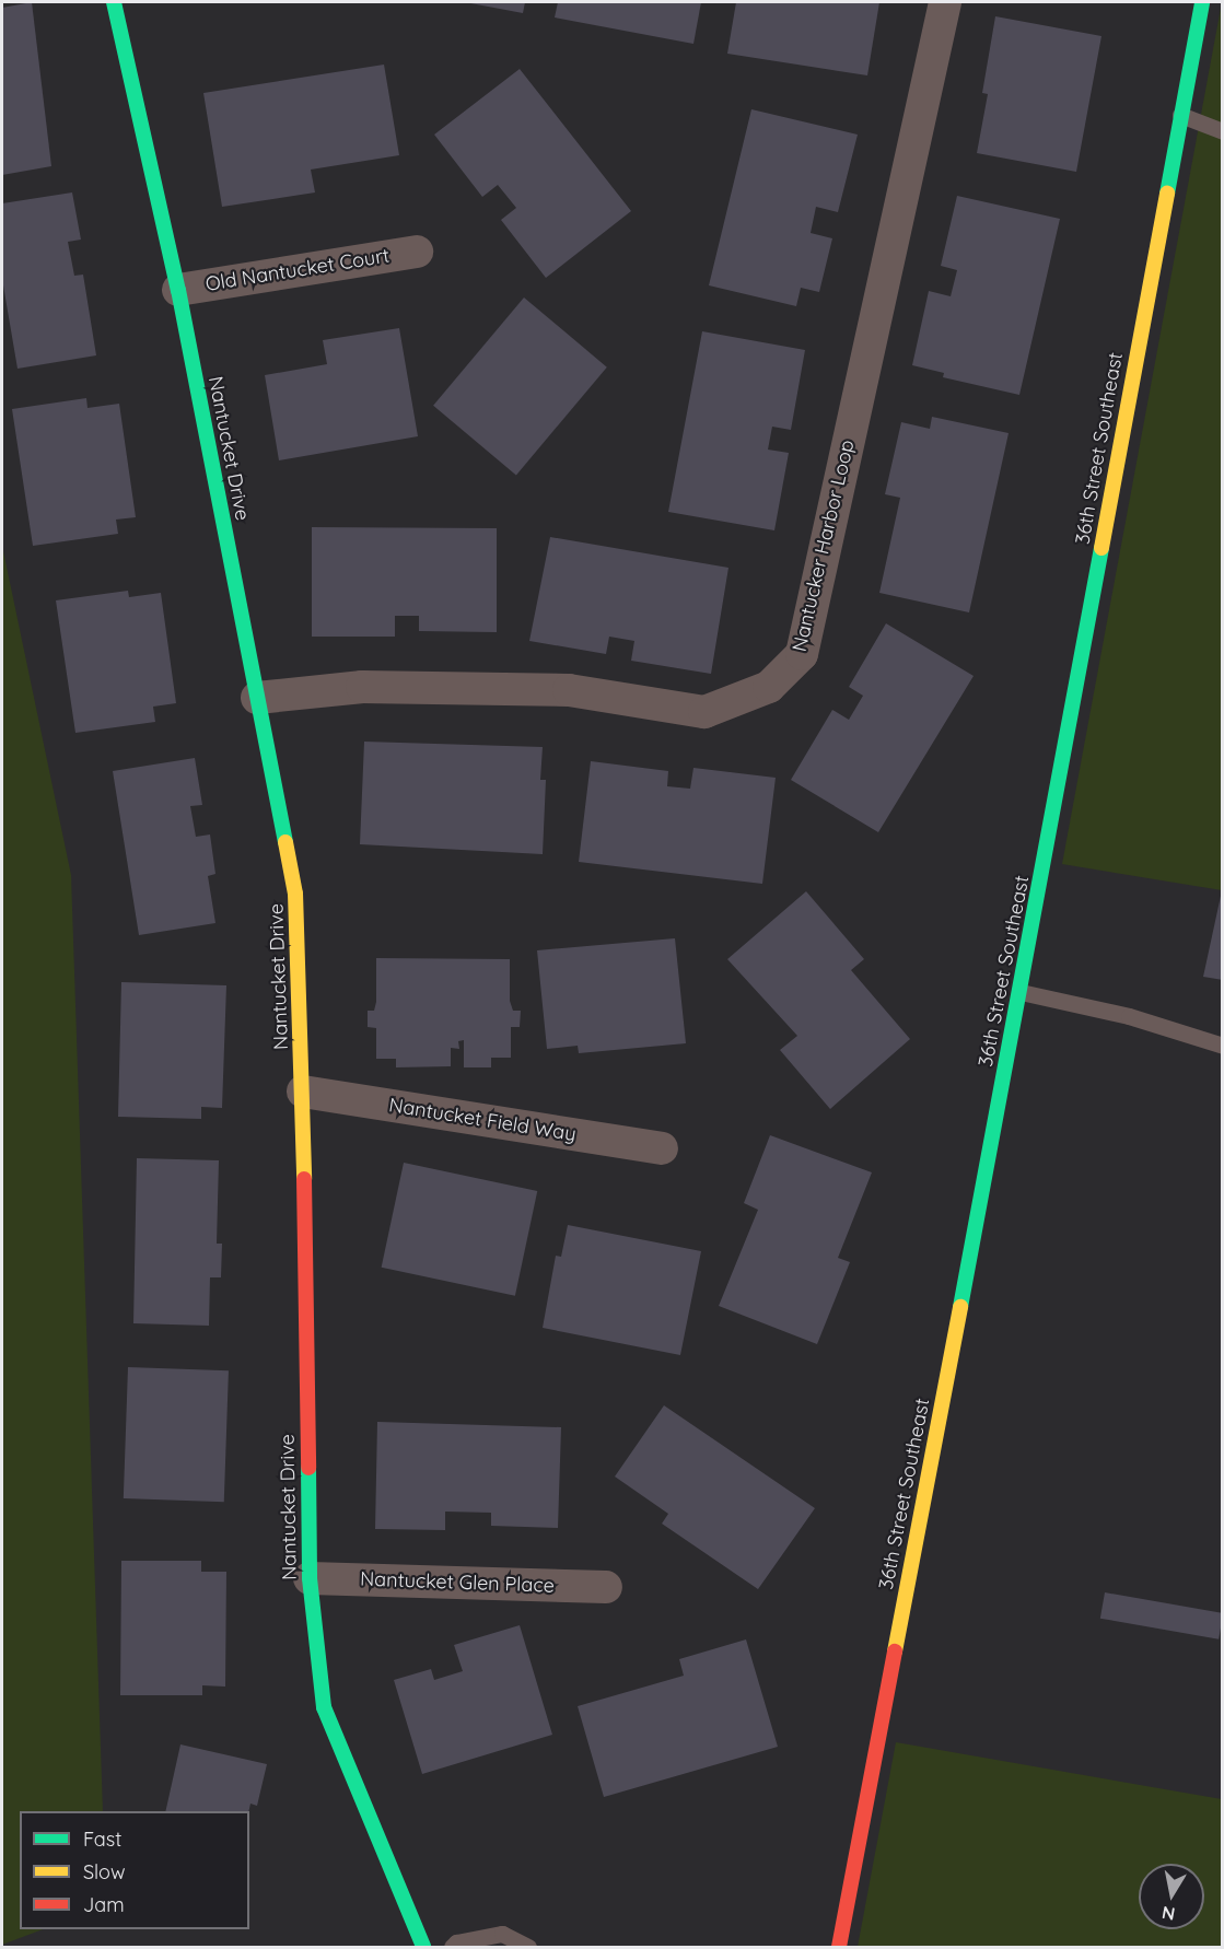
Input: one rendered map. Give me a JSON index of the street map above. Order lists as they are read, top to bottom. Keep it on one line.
{"streets":{"street":["Old Nantucket Court","Nantucket Drive","36th Street Southeast","Nantucker Harbor Loop","Nantucket Field Way","Nantucket Glen Place"]},"crossings":[["Old Nantucket Court","Nantucket Drive"],["Nantucket Drive","Nantucker Harbor Loop"],["Nantucket Drive","Nantucket Field Way"],["Nantucket Drive","Nantucket Glen Place"]],"legend":["Fast","Slow","Jam"],"north":"bottom"}
